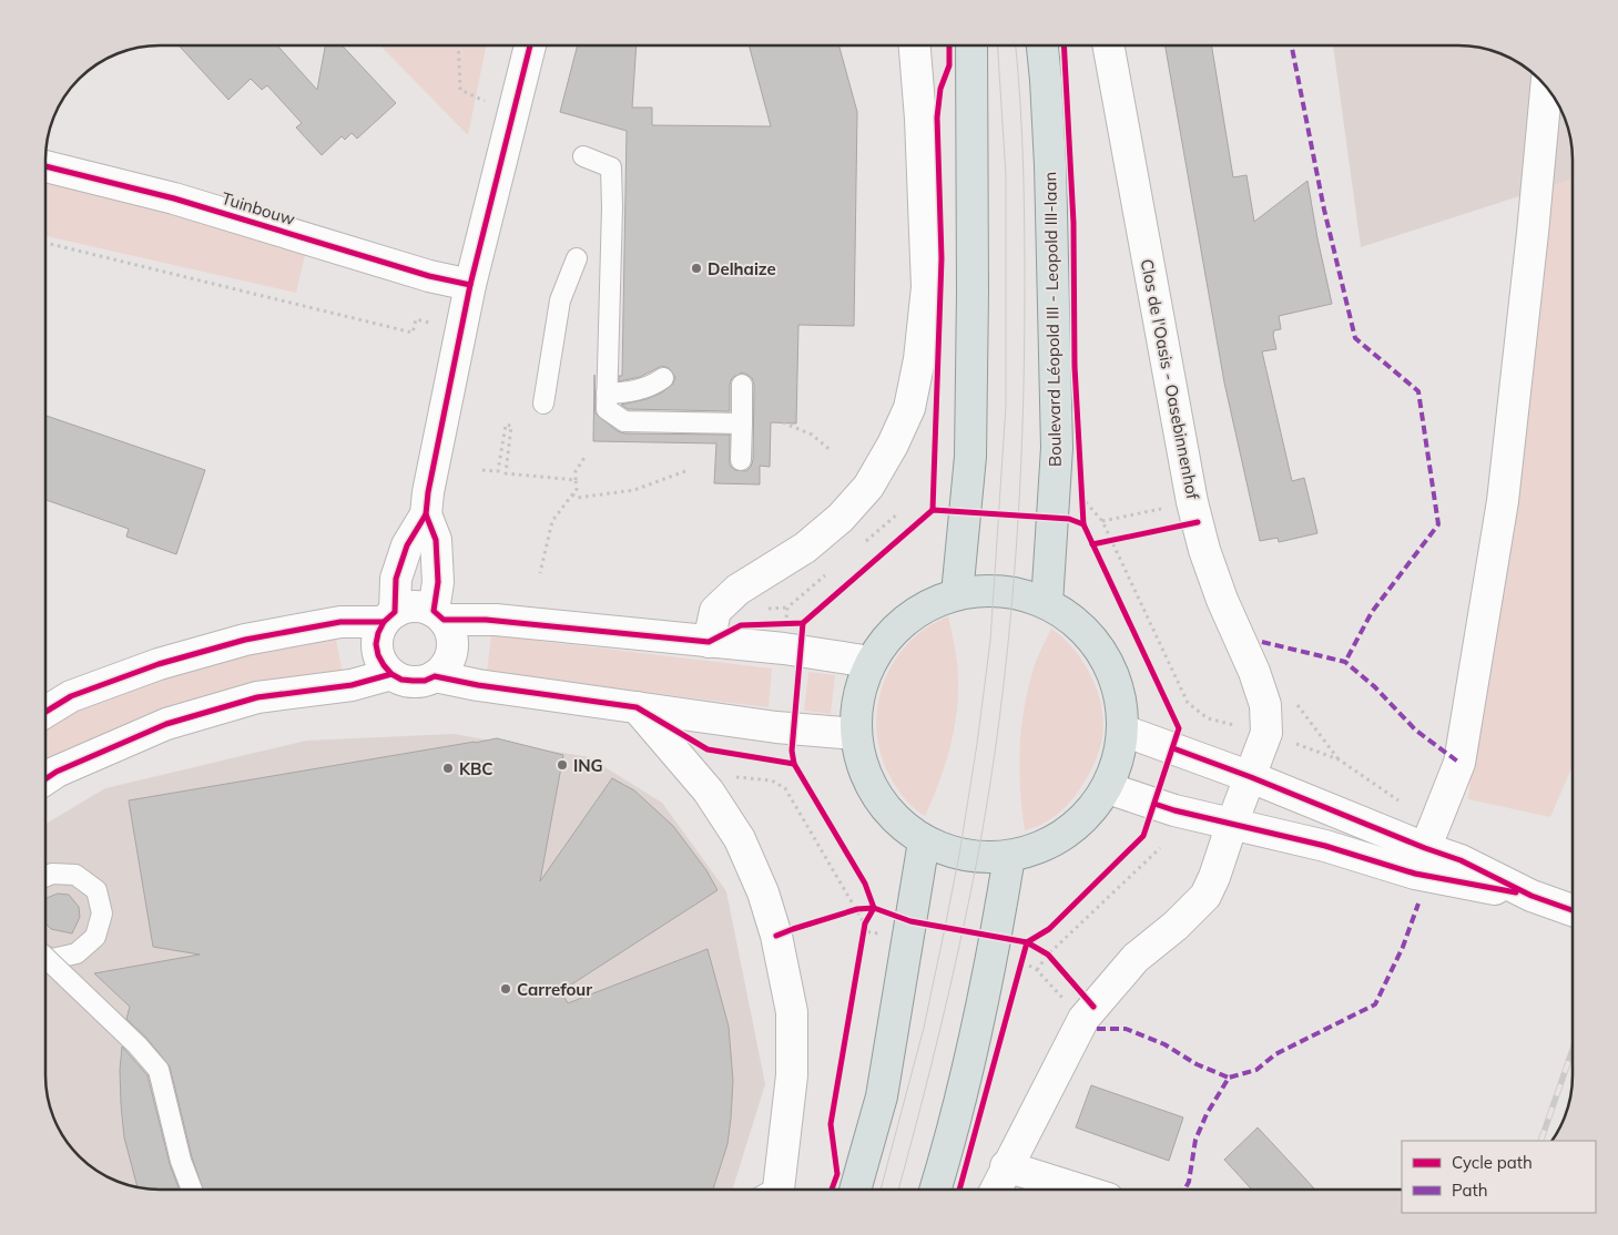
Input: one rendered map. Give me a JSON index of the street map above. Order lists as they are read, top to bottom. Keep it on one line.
{"streets":{"main road":["Boulevard Léopold III - Leopold III-laan"],"street":["Tuinbouw","Clos de l'Oasis - Oasebinnenhof"]},"places":["Delhaize","ING","KBC","Carrefour"],"legend":["Cycle path","Path"]}
